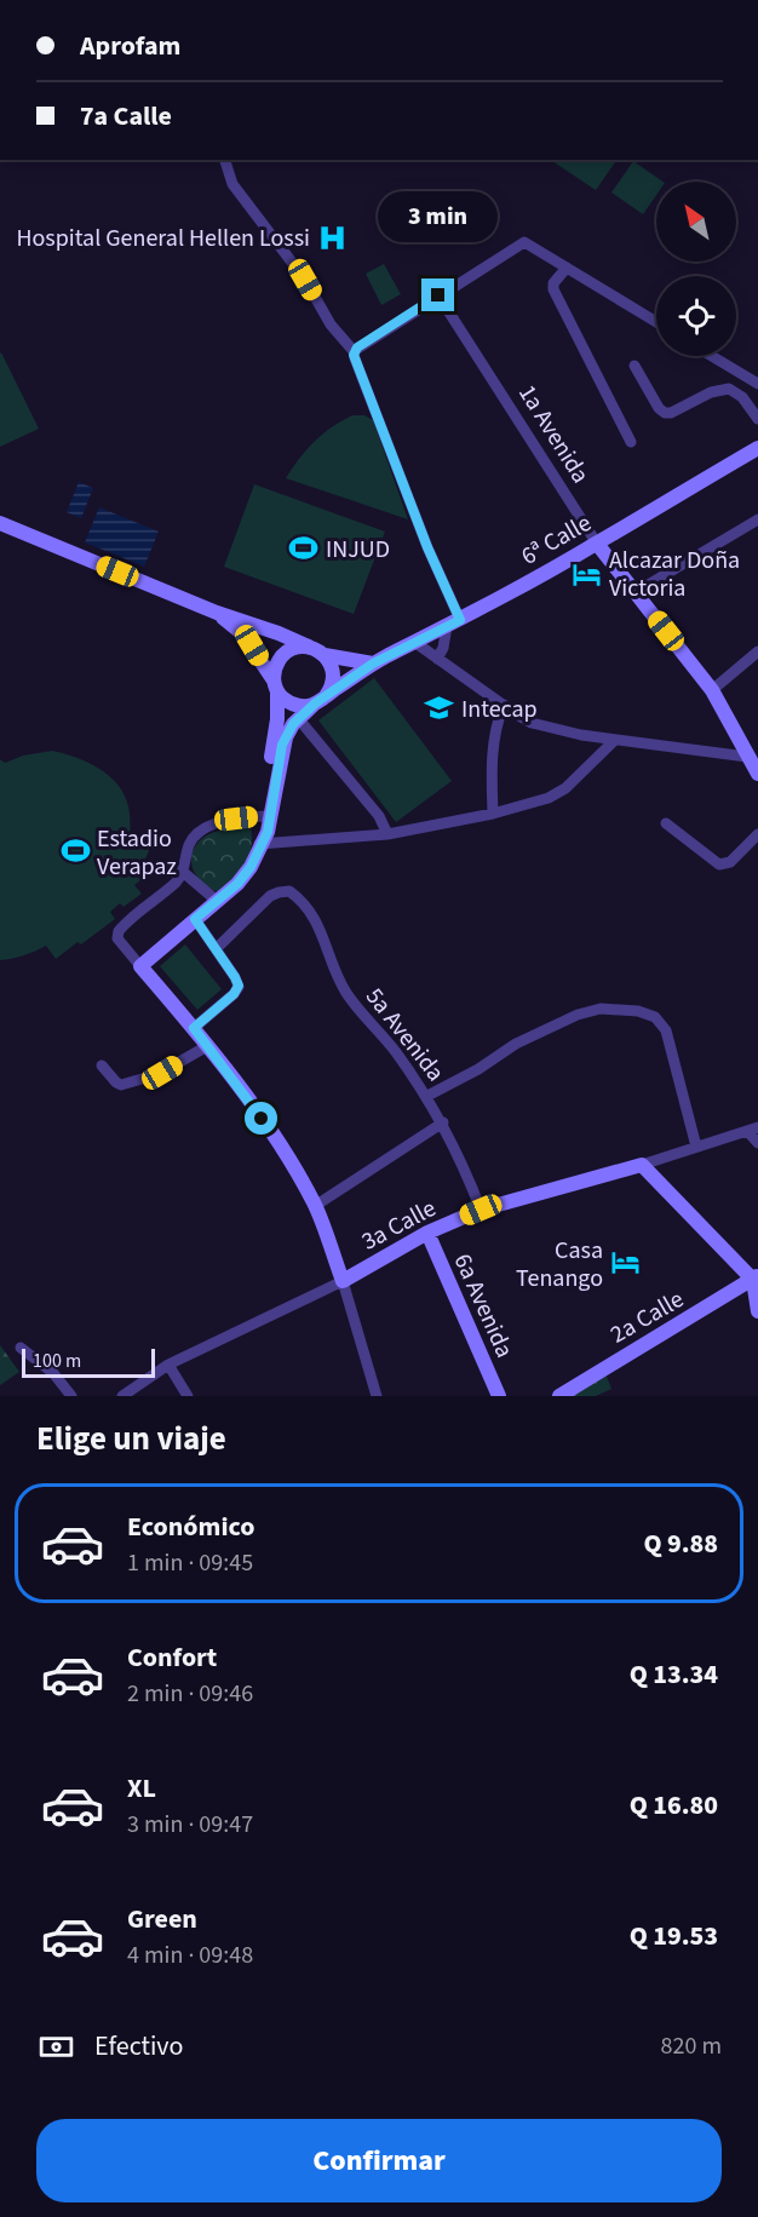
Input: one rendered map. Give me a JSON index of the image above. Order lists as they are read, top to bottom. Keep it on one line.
{"streets":{"street":["1a Avenida","6ª Calle","5a Avenida","3a Calle","6a Avenida","2a Calle"]},"crossings":[["1a Avenida","6ª Calle"],["5a Avenida","3a Calle"],["3a Calle","6a Avenida"]],"places":{"hospital":["Hospital General Hellen Lossi"],"sports":["INJUD","Estadio Verapaz"],"hotel":["Alcazar Doña Victoria","Casa Tenango"],"school or university":["Intecap"]},"scale_bar":"100 m","north":"top left","page":{"banner":["Aprofam","7a Calle"],"bubble":"3 min","scale":"100 m","heading":"Elige un viaje","list":[{"name":"Económico","note":"1 min · 09:45","value":"Q 9.88"},{"name":"Confort","note":"2 min · 09:46","value":"Q 13.34"},{"name":"XL","note":"3 min · 09:47","value":"Q 16.80"},{"name":"Green","note":"4 min · 09:48","value":"Q 19.53"}],"pay":["Efectivo","820 m"],"buttons":"Confirmar"}}
